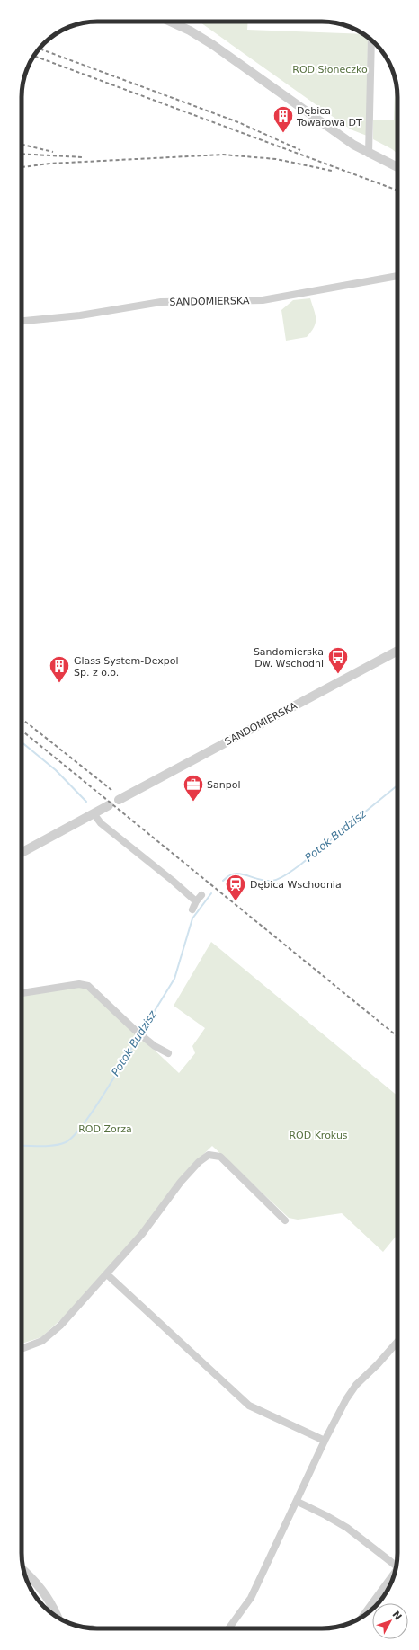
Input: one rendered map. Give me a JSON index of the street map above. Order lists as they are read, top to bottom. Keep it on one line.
{"streets":{"street":["SANDOMIERSKA"]},"water":["Potok Budzisz"],"parks":["ROD Słoneczko","ROD Zorza","ROD Krokus"],"places":{"building":["Dębica Towarowa DT","Glass System-Dexpol Sp. z o.o."],"bus stop":["Sandomierska Dw. Wschodni"],"office":["Sanpol"],"station":["Dębica Wschodnia"]},"north":"top right"}
